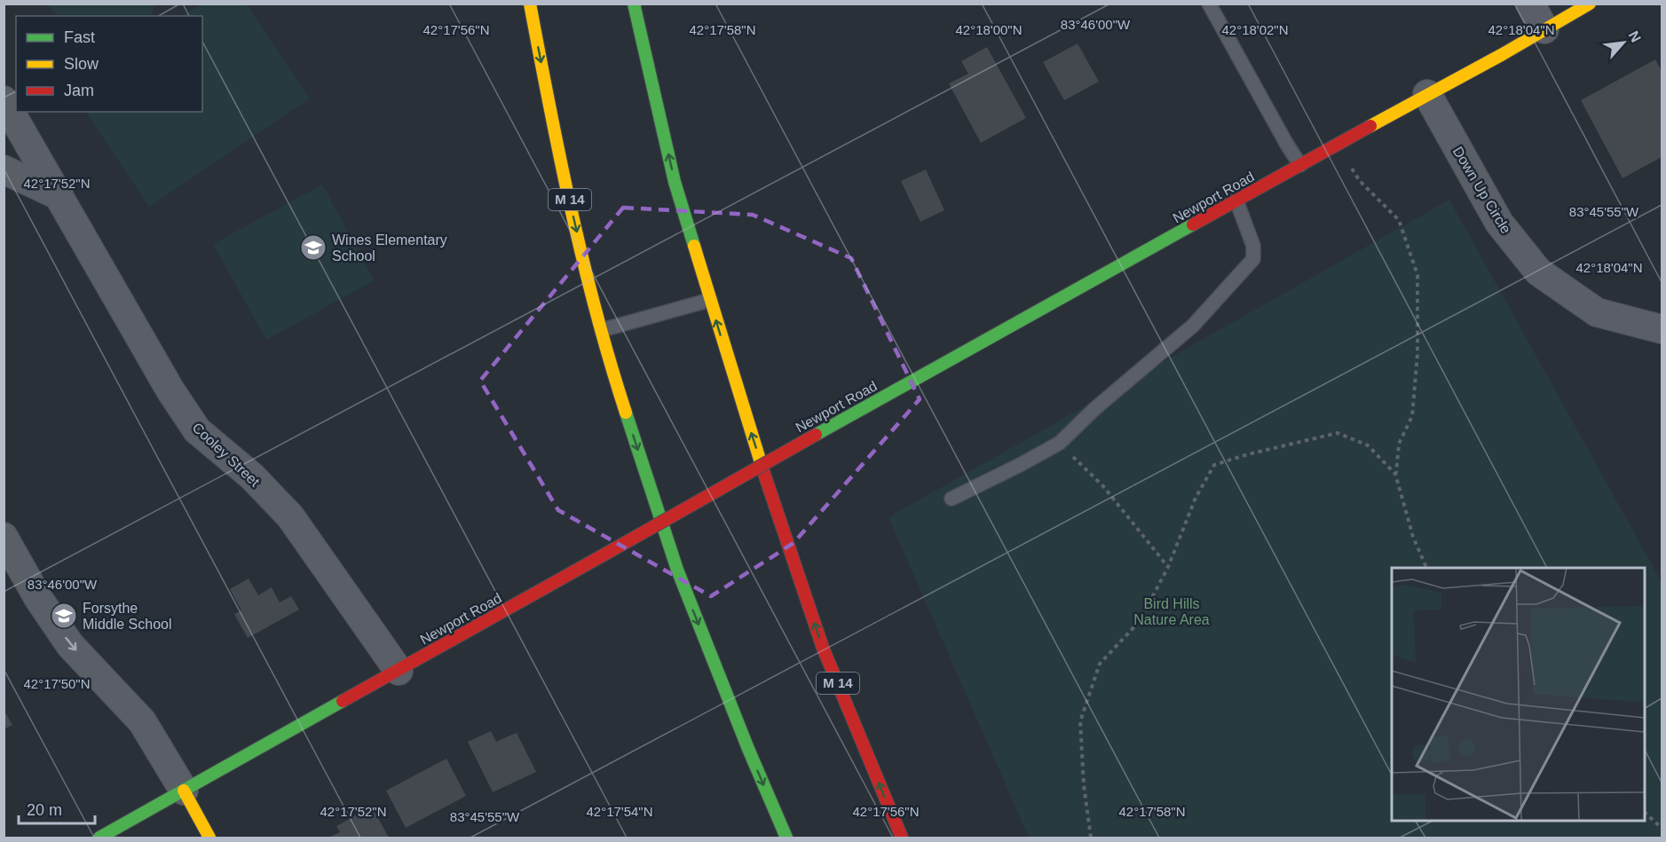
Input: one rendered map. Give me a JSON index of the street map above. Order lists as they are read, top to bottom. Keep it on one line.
{"streets":{"main road":["Newport Road","M 14"],"street":["Down Up Circle","Cooley Street"]},"crossings":[["Down Up Circle","Newport Road"],["Newport Road","Cooley Street"]],"parks":["Bird Hills Nature Area"],"places":{"school or university":["Wines Elementary School","Forsythe Middle School"]},"legend":["Fast","Slow","Jam"],"scale_bar":"20 m","north":"top right","coordinates":["83°46'00\"W","42°17'56\"N","42°17'58\"N","42°18'00\"N","42°18'02\"N","42°18'04\"N","42°17'52\"N","83°45'55\"W","42°17'50\"N","42°17'54\"N"]}
